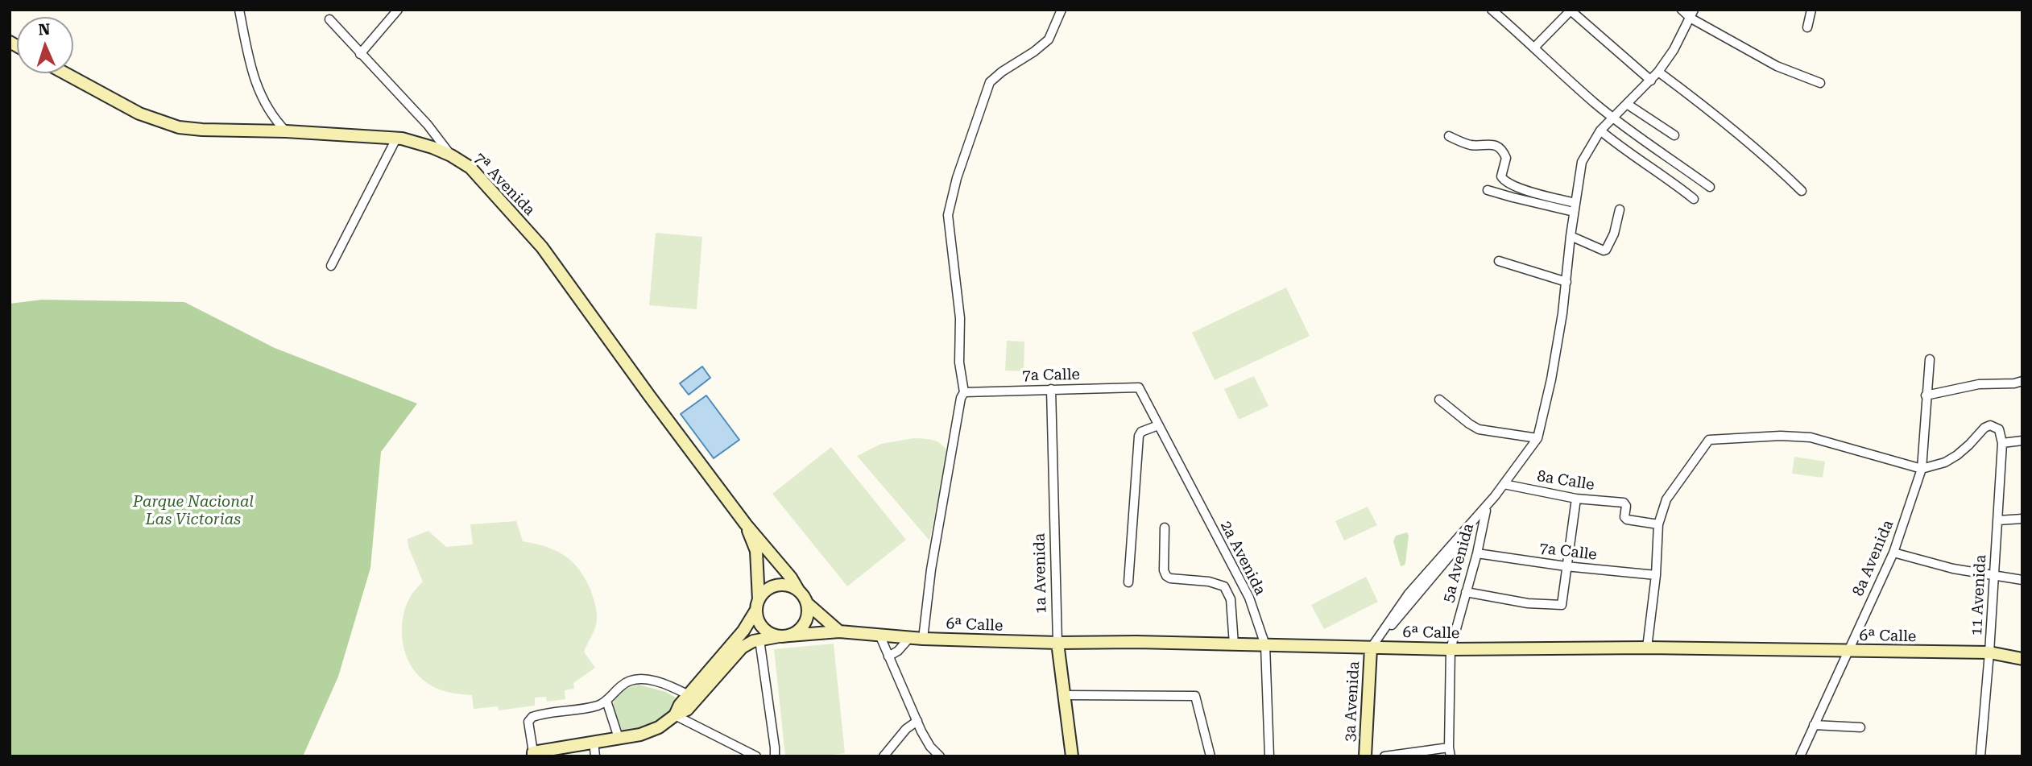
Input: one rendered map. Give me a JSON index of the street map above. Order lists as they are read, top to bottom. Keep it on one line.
{"streets":{"main road":["7ª Avenida","1a Avenida","6ª Calle","3a Avenida"],"street":["7a Calle","8a Calle","2a Avenida","8a Avenida","5a Avenida","11 Avenida"]},"crossings":[["7ª Avenida","6ª Calle"],["7a Calle","2a Avenida"],["7a Calle","5a Avenida"],["7a Calle","1a Avenida"],["2a Avenida","6ª Calle"],["8a Avenida","6ª Calle"],["5a Avenida","6ª Calle"],["1a Avenida","6ª Calle"],["11 Avenida","6ª Calle"],["6ª Calle","3a Avenida"]],"parks":["Parque Nacional Las Victorias"],"north":"top"}
